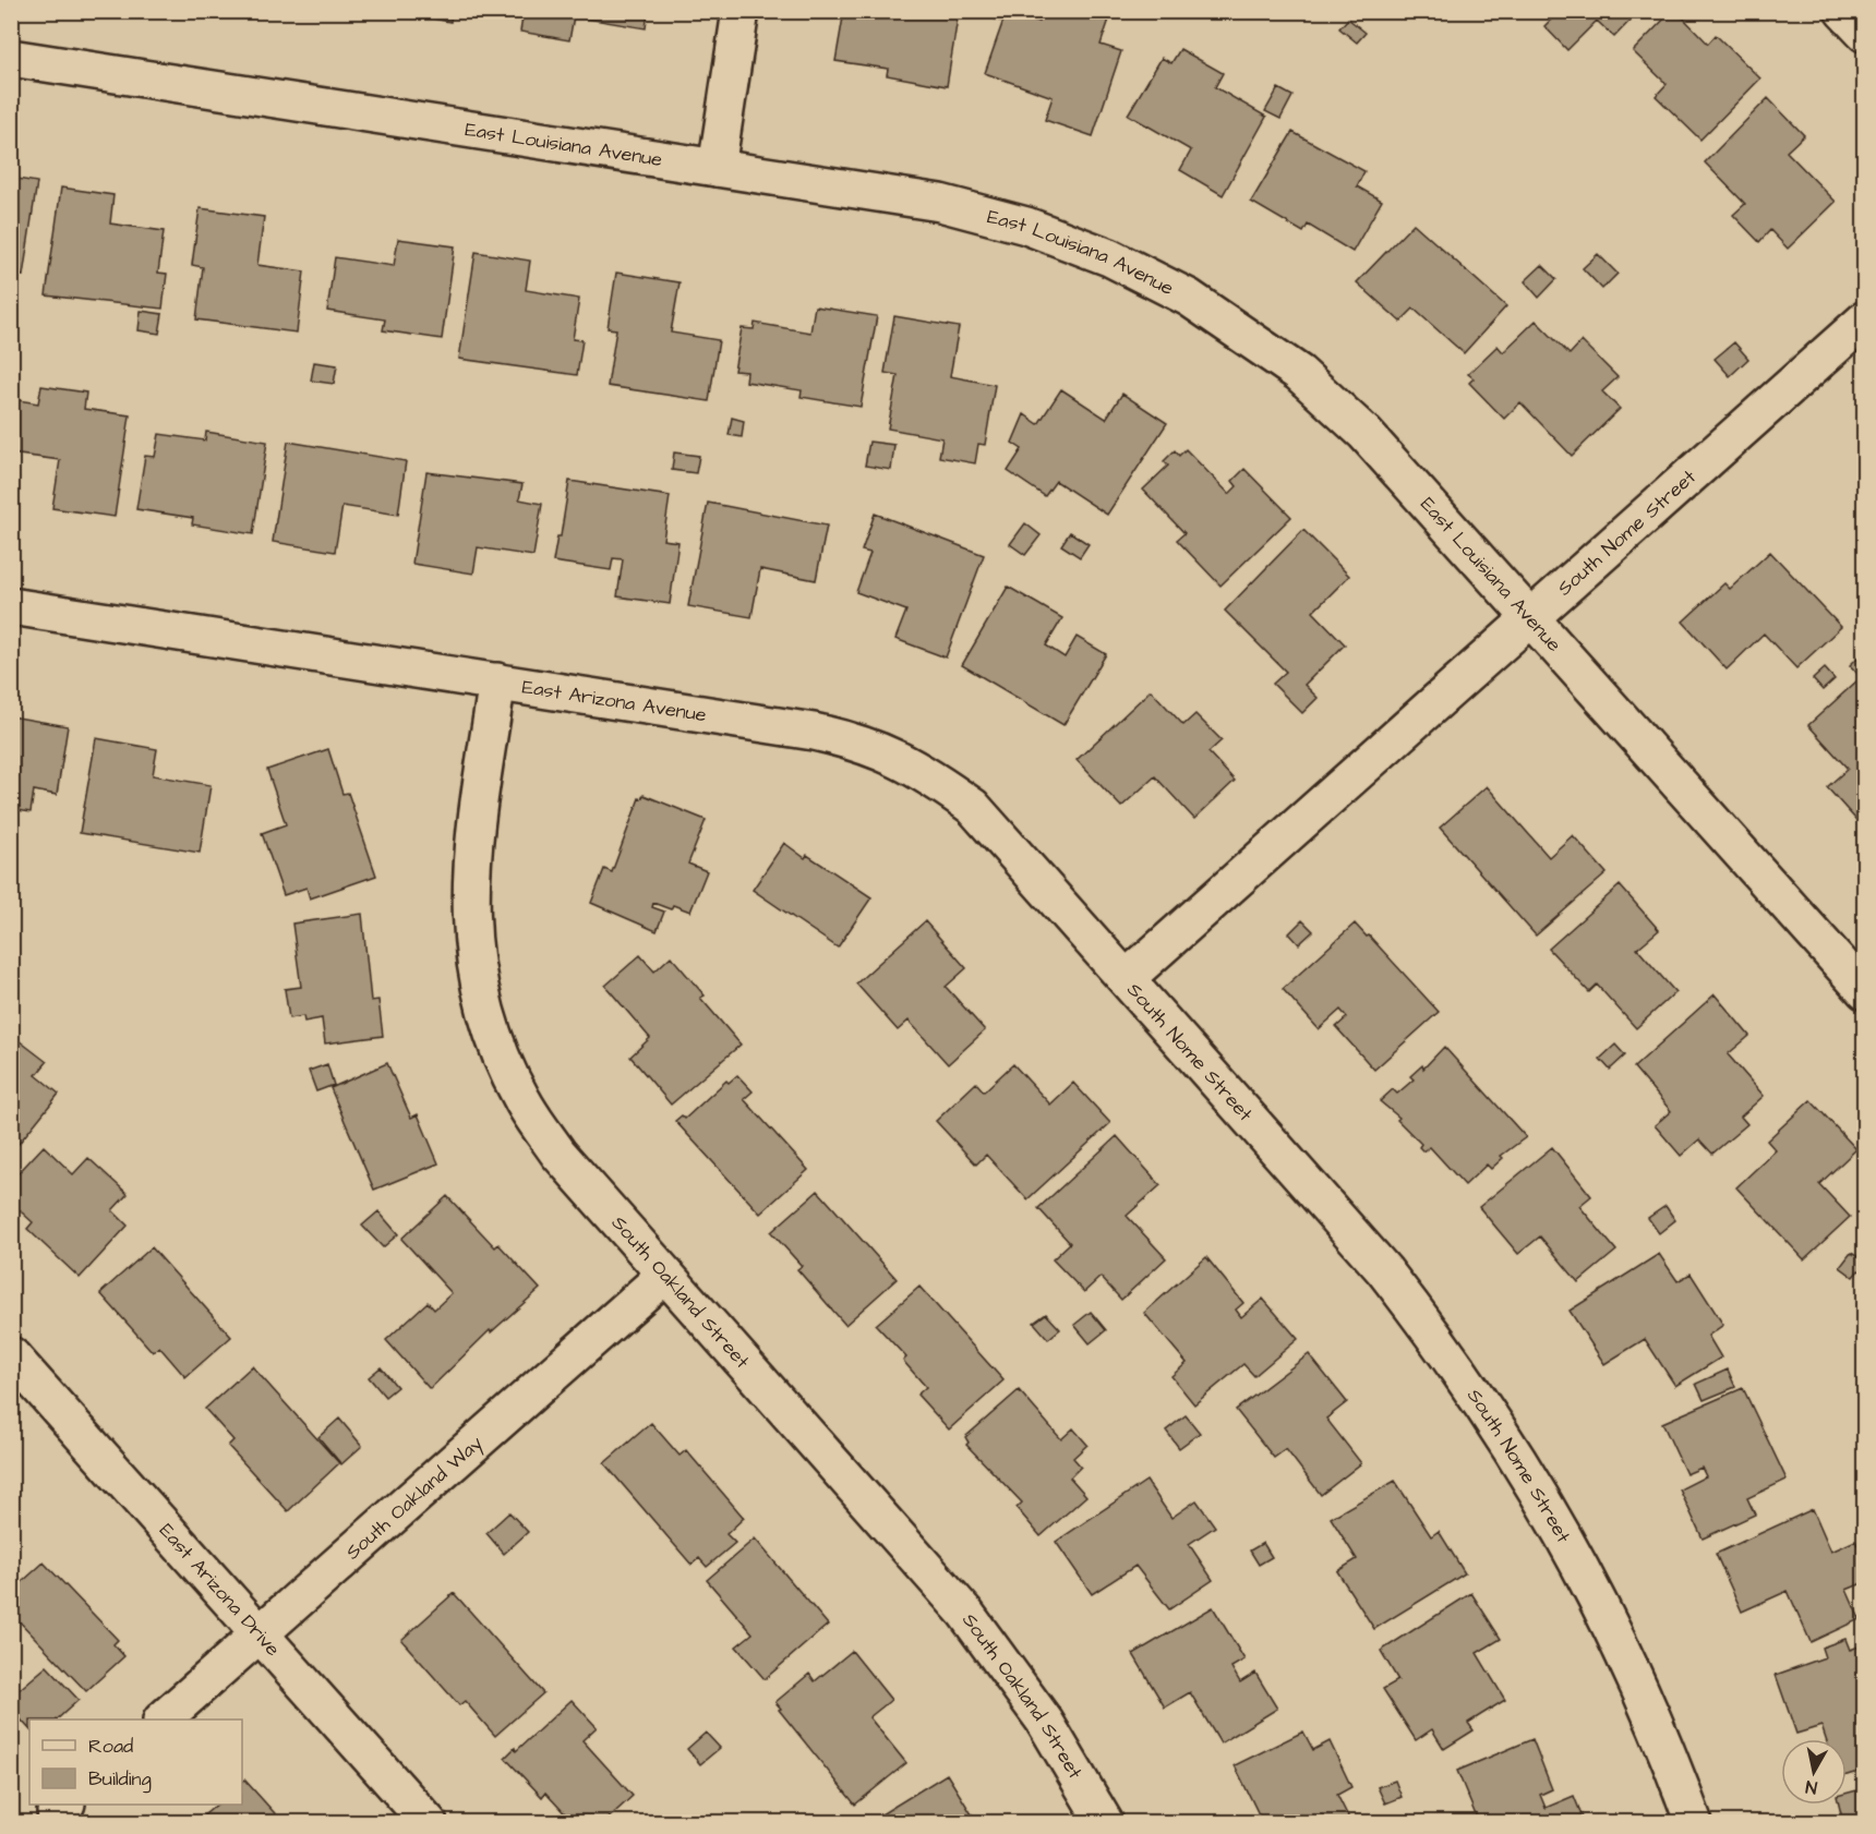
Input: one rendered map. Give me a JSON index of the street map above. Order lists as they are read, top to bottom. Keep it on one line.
{"streets":{"street":["East Louisiana Avenue","South Nome Street","East Arizona Avenue","South Oakland Street","South Oakland Way","East Arizona Drive"]},"crossings":[["East Louisiana Avenue","South Nome Street"],["South Nome Street","East Arizona Avenue"],["East Arizona Avenue","South Oakland Street"],["South Oakland Street","South Oakland Way"],["South Oakland Way","East Arizona Drive"]],"legend":["Road","Building"],"north":"bottom"}
